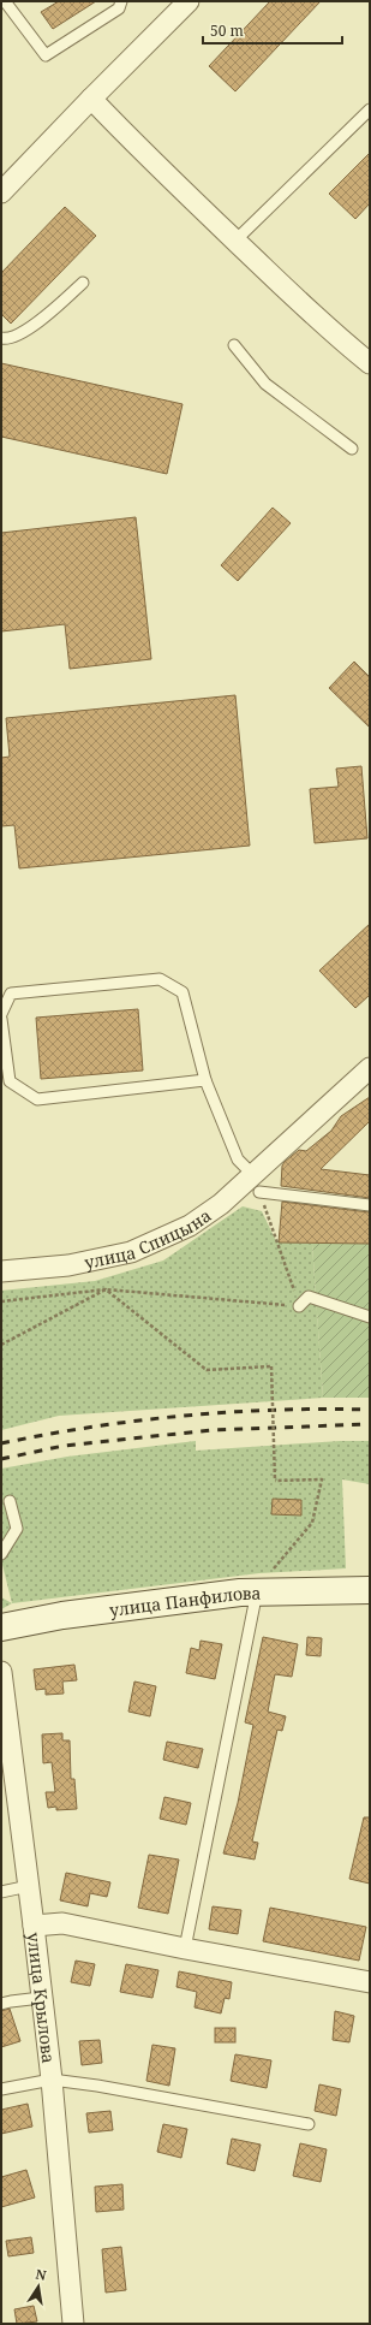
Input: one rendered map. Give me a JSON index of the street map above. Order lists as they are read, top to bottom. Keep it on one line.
{"streets":{"main road":["улица Панфилова"],"street":["улица Спицына","улица Крылова"]},"scale_bar":"50 m","north":"top"}
